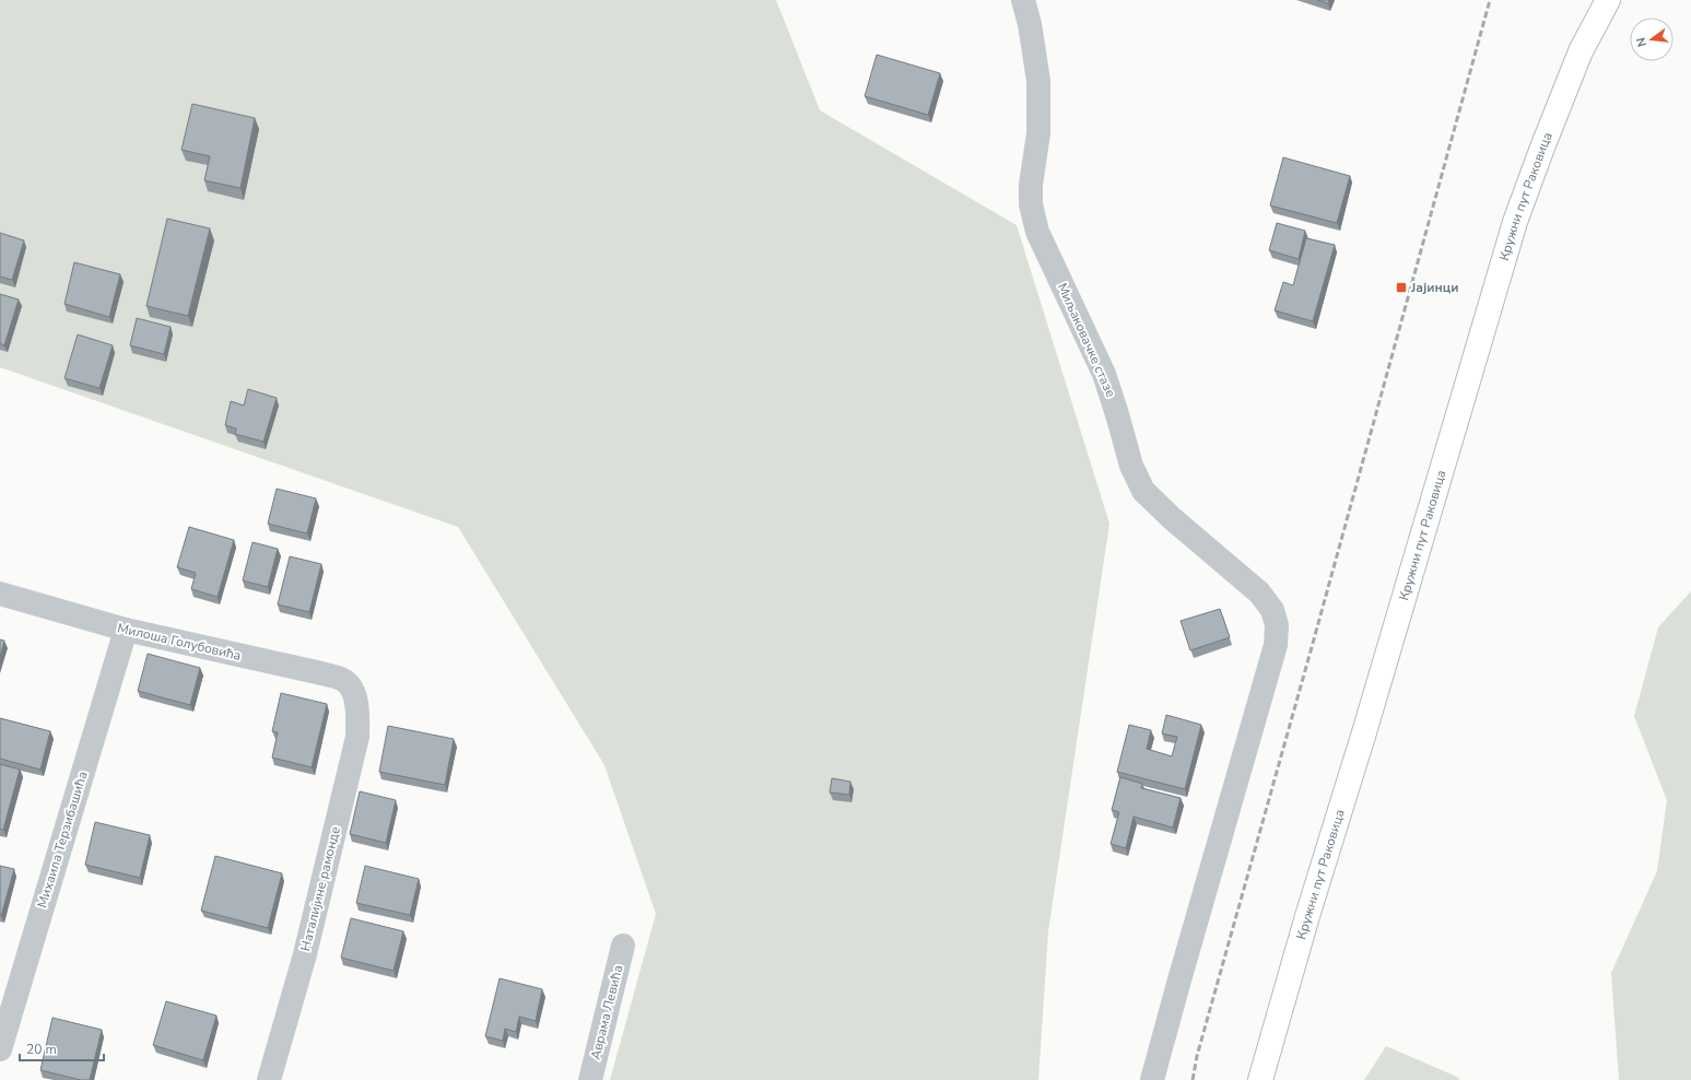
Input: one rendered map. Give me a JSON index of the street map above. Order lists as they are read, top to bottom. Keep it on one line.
{"streets":{"main road":["Кружни пут Раковица"],"street":["Миљаковачке стазе","Милоша Голубовића","Михаила Терзибашића","Наталијине рамонде","Аврама Левића"]},"crossings":[["Милоша Голубовића","Михаила Терзибашића"],["Милоша Голубовића","Наталијине рамонде"]],"places":{"transit":["Јајинци"]},"scale_bar":"20 m","north":"left"}
